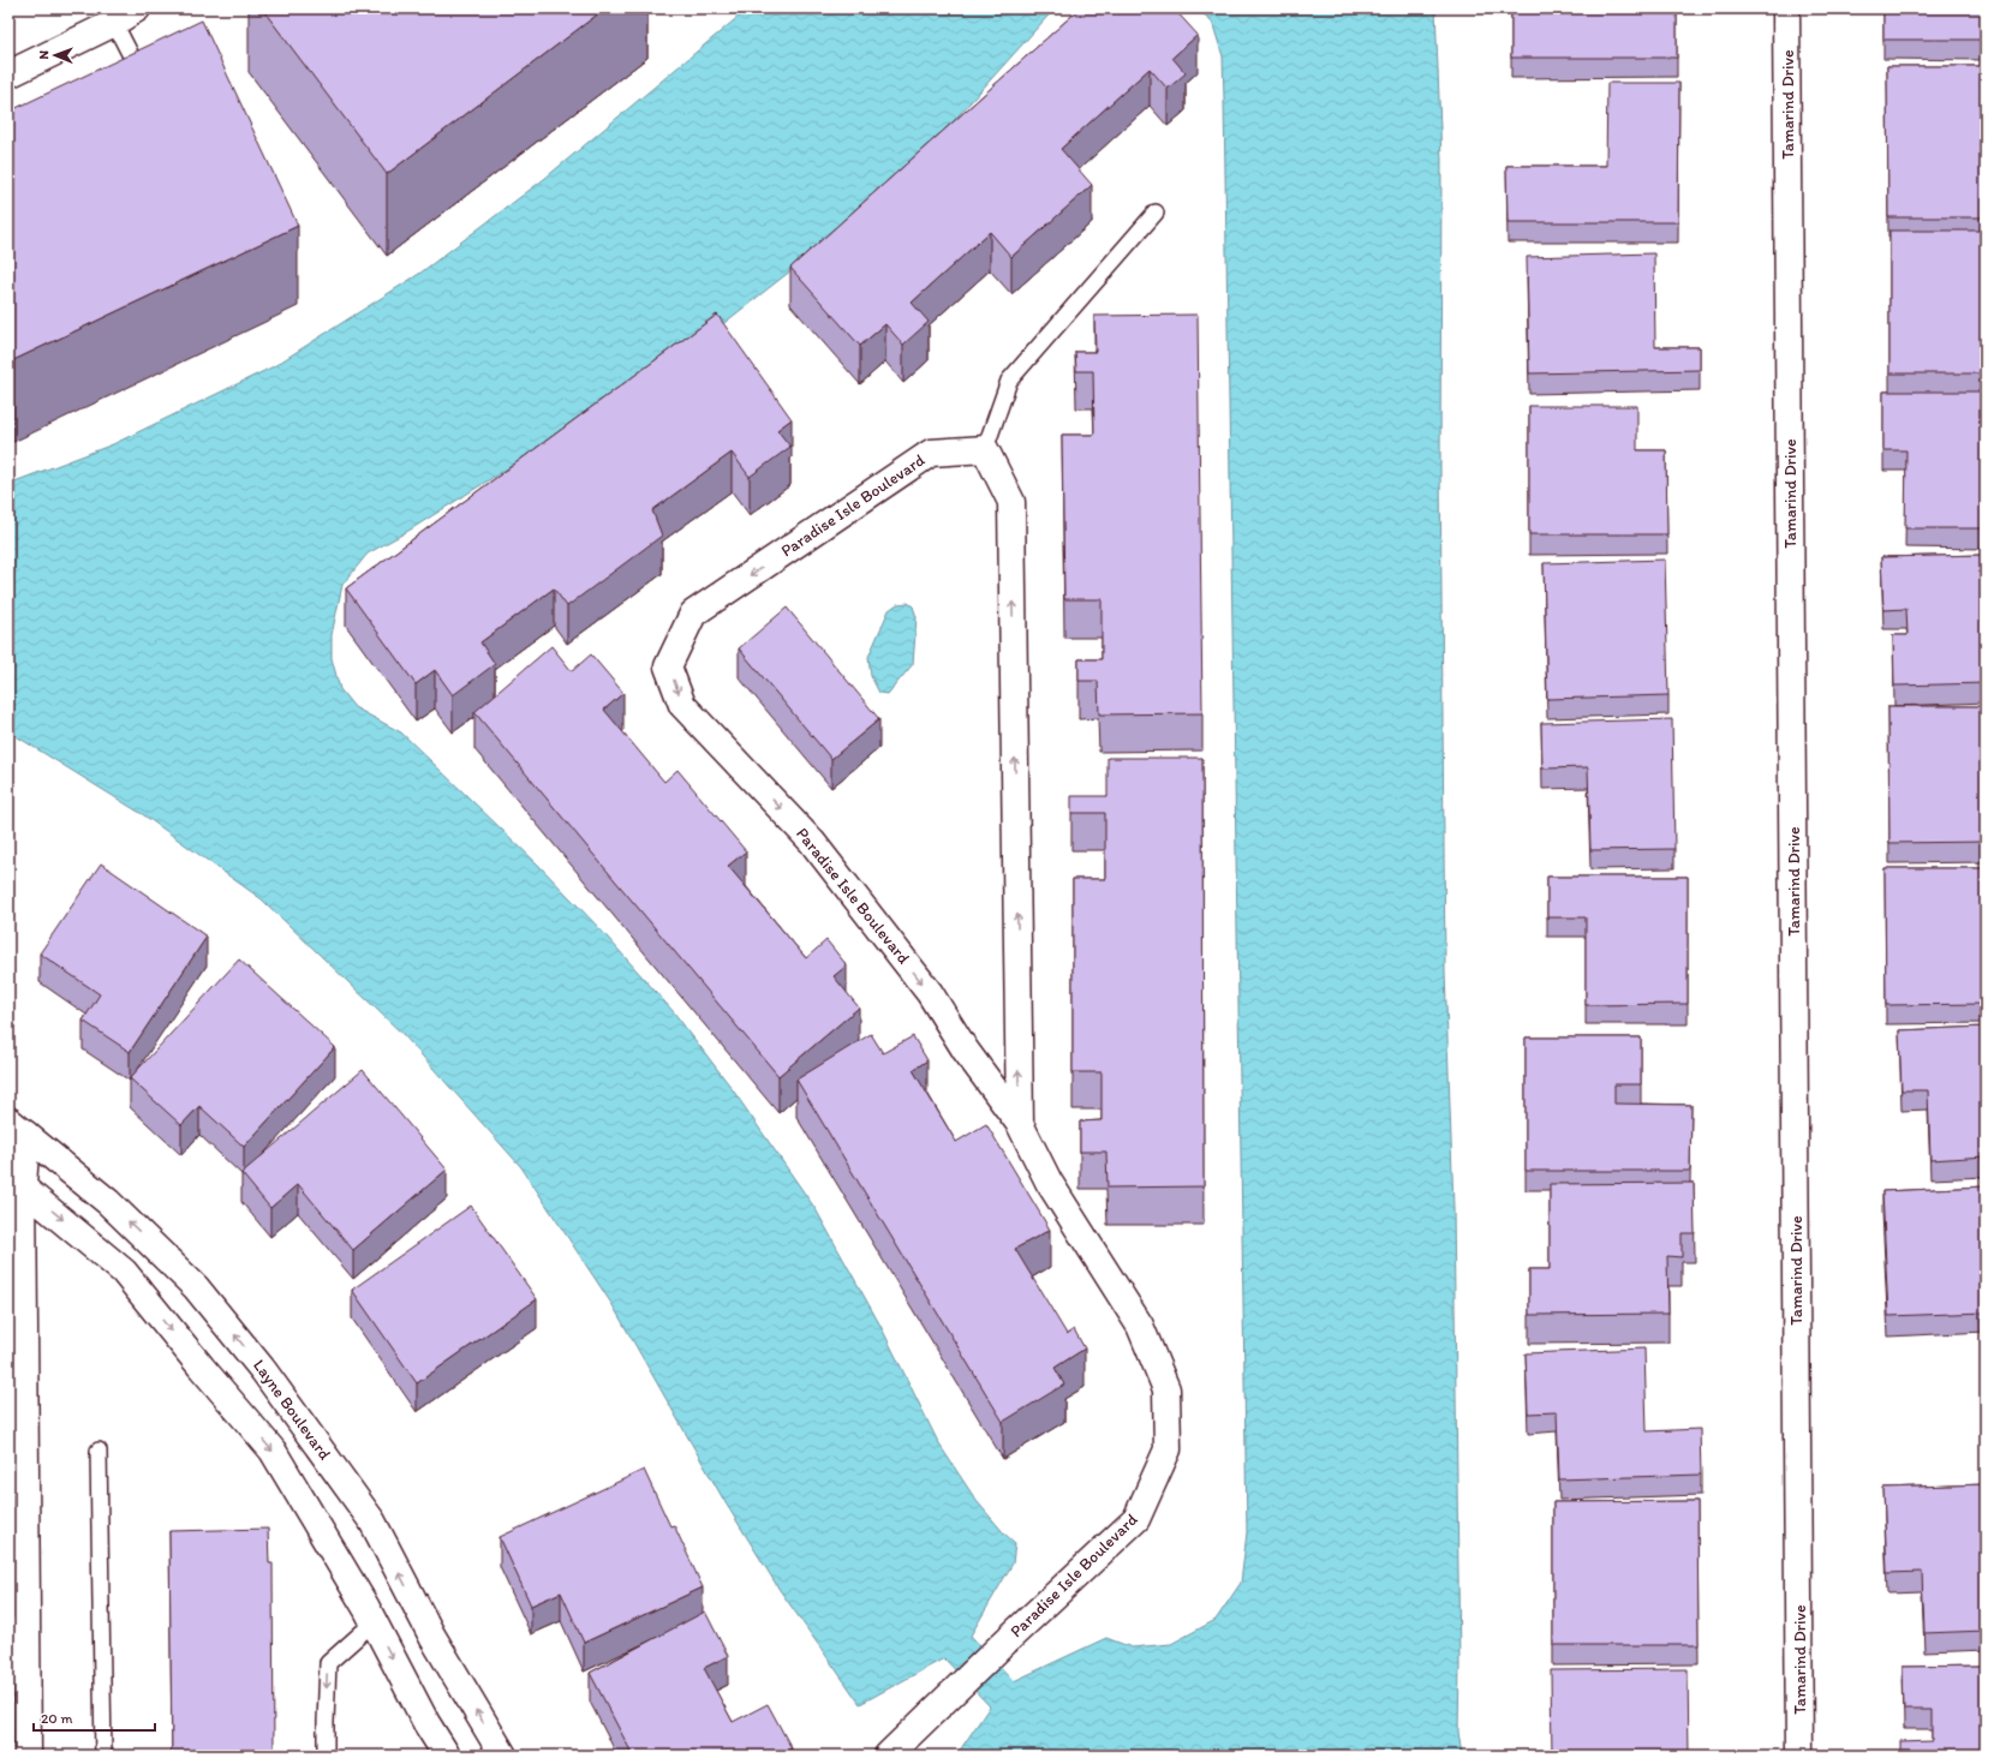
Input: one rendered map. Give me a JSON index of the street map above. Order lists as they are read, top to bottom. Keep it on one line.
{"streets":{"street":["Tamarind Drive","Paradise Isle Boulevard","Layne Boulevard"]},"scale_bar":"20 m","north":"left"}
